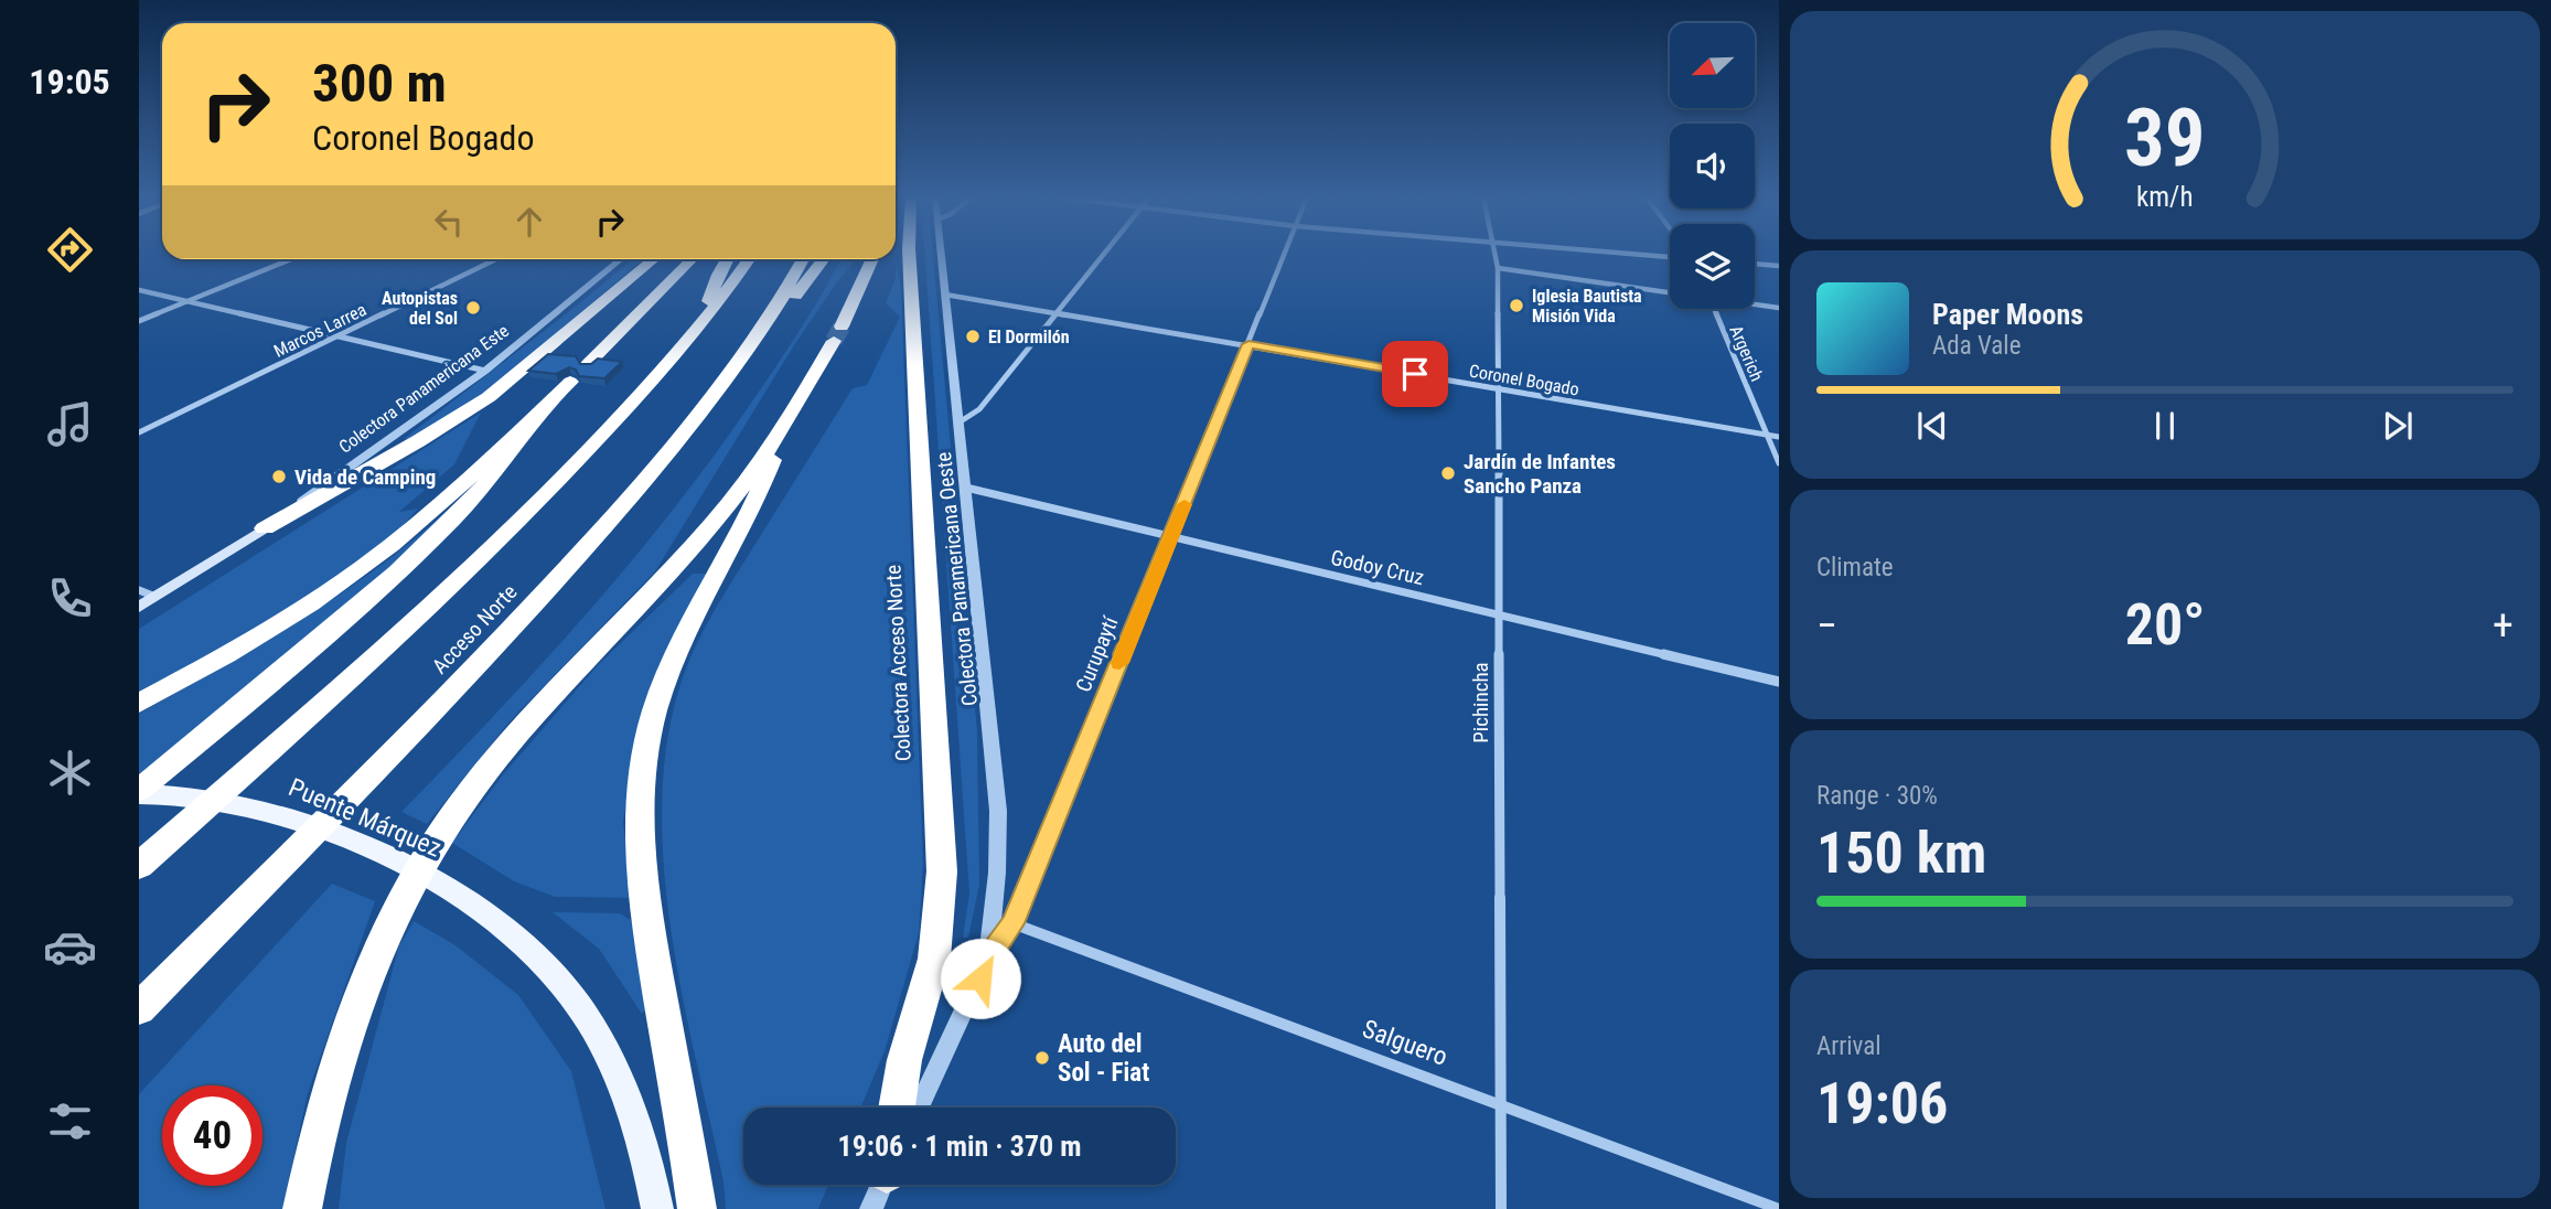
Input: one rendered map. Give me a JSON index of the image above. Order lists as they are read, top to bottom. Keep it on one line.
{"streets":{"highway":["Acceso Norte","Colectora Acceso Norte"],"main road":["Colectora Panamericana Este","Puente Márquez"],"street":["Marcos Larrea","Argerich","Coronel Bogado","Godoy Cruz","Colectora Panamericana Oeste","Curupaytí","Pichincha","Salguero"]},"crossings":[["Argerich","Coronel Bogado"],["Coronel Bogado","Colectora Panamericana Oeste"],["Coronel Bogado","Curupaytí"],["Coronel Bogado","Pichincha"],["Godoy Cruz","Colectora Panamericana Oeste"],["Godoy Cruz","Curupaytí"],["Godoy Cruz","Pichincha"],["Colectora Panamericana Oeste","Curupaytí"],["Curupaytí","Salguero"],["Pichincha","Salguero"]],"places":["Iglesia Bautista Misión Vida","Autopistas del Sol","El Dormilón","Jardín de Infantes Sancho Panza","Vida de Camping","Auto del Sol - Fiat"],"north":"bottom left","page":{"tabs":"19:05","turn":["300 m","Coronel Bogado"],"song":["Paper Moons","Ada Vale"],"tile":["Climate",["Range · 30%","150 km"],["Arrival","19:06"]],"heat":["−","20°","+"],"limit":"40","trip":"19:06 · 1 min · 370 m","gauge":["39","km/h"]}}
